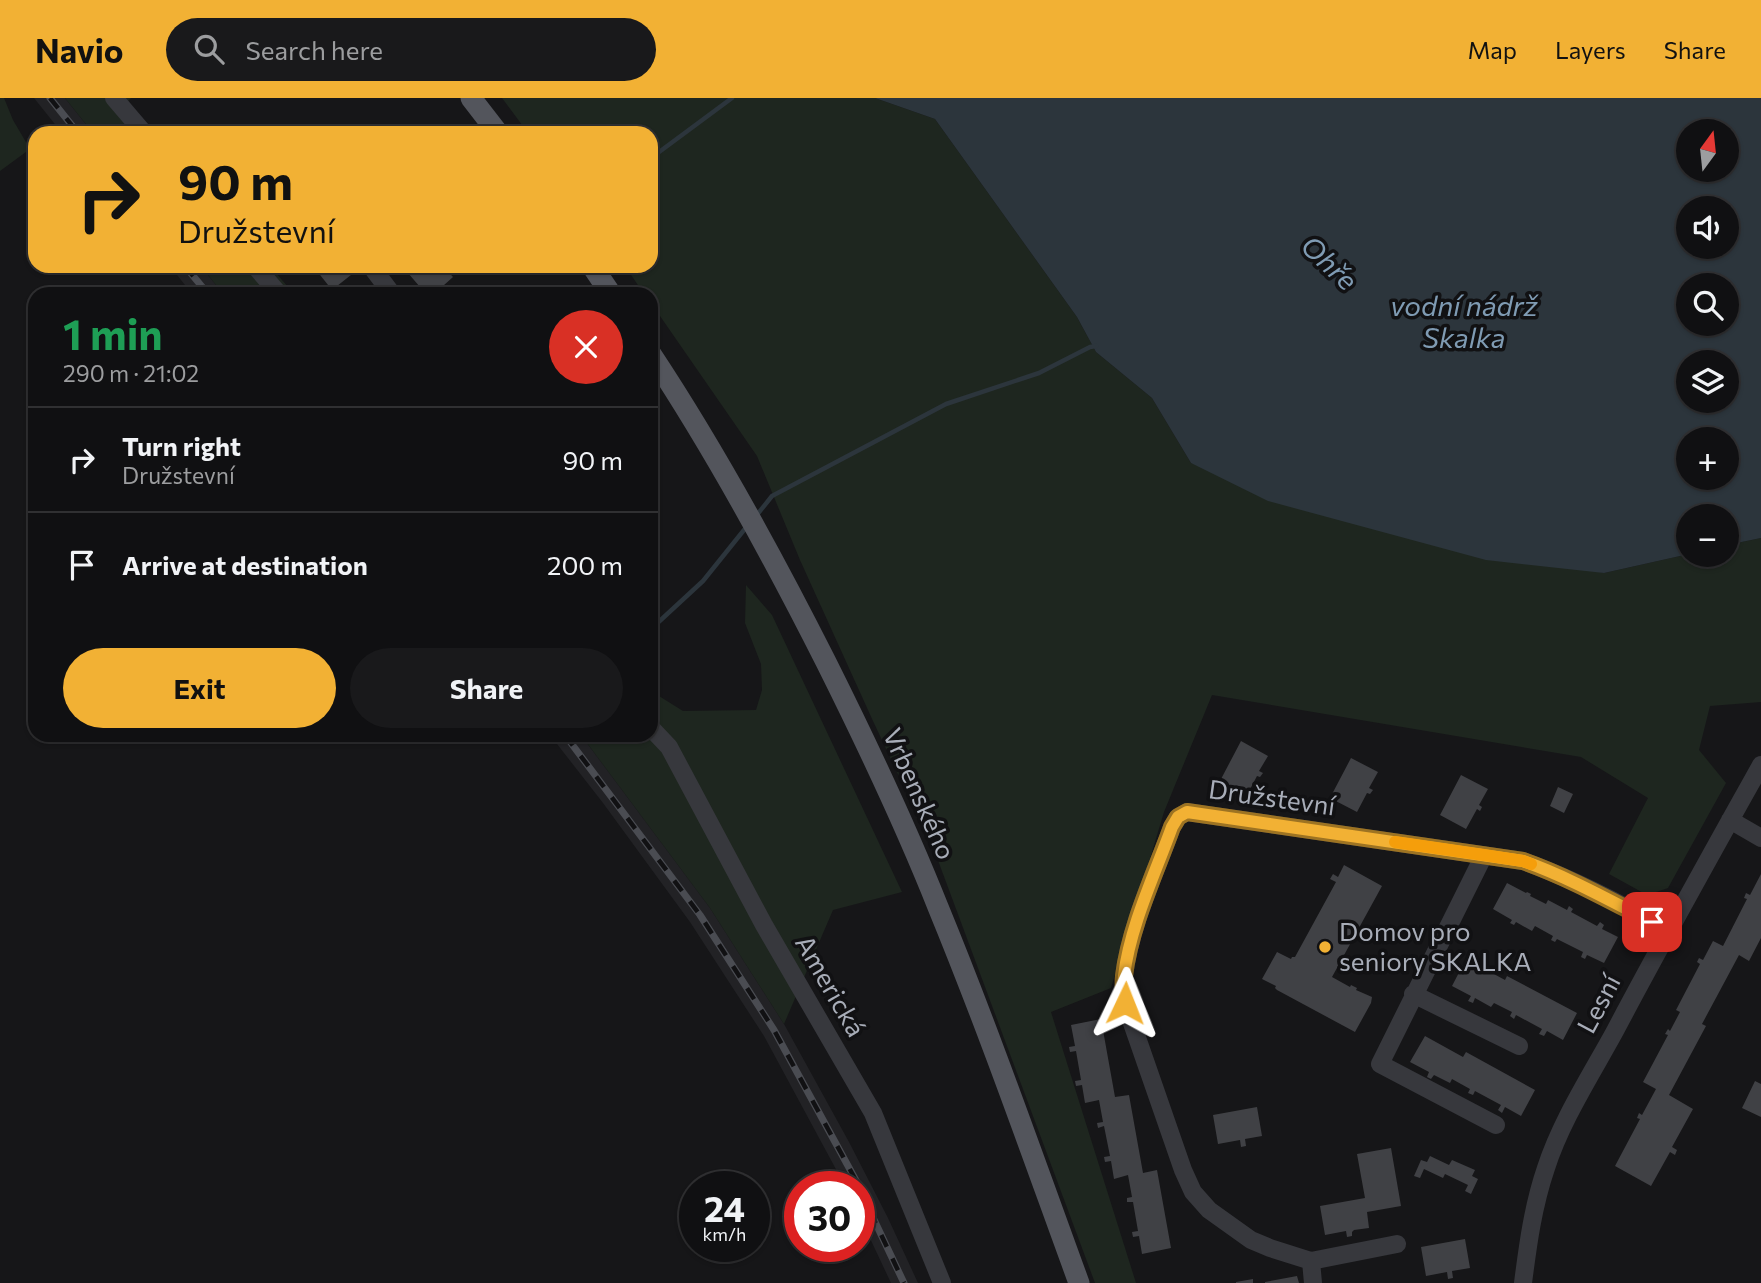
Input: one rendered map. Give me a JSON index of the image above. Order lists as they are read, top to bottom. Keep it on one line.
{"streets":{"main road":["Vrbenského"],"street":["Družstevní","Americká","Lesní"]},"crossings":[["Družstevní","Lesní"]],"water":["Ohře","vodní nádrž Skalka"],"places":["Domov pro seniory SKALKA"],"north":"top","page":{"header":"Navio","search":"Search here","nav":["Map","Layers","Share"],"map_buttons":["+","−"],"turn":["90 m","Družstevní"],"heading":["1 min","290 m · 21:02"],"list":[{"name":"Turn right","note":"Družstevní","value":"90 m"},{"name":"Arrive at destination","value":"200 m"}],"buttons":["Exit","Share"],"speed":"24 km/h","limit":"30"}}
